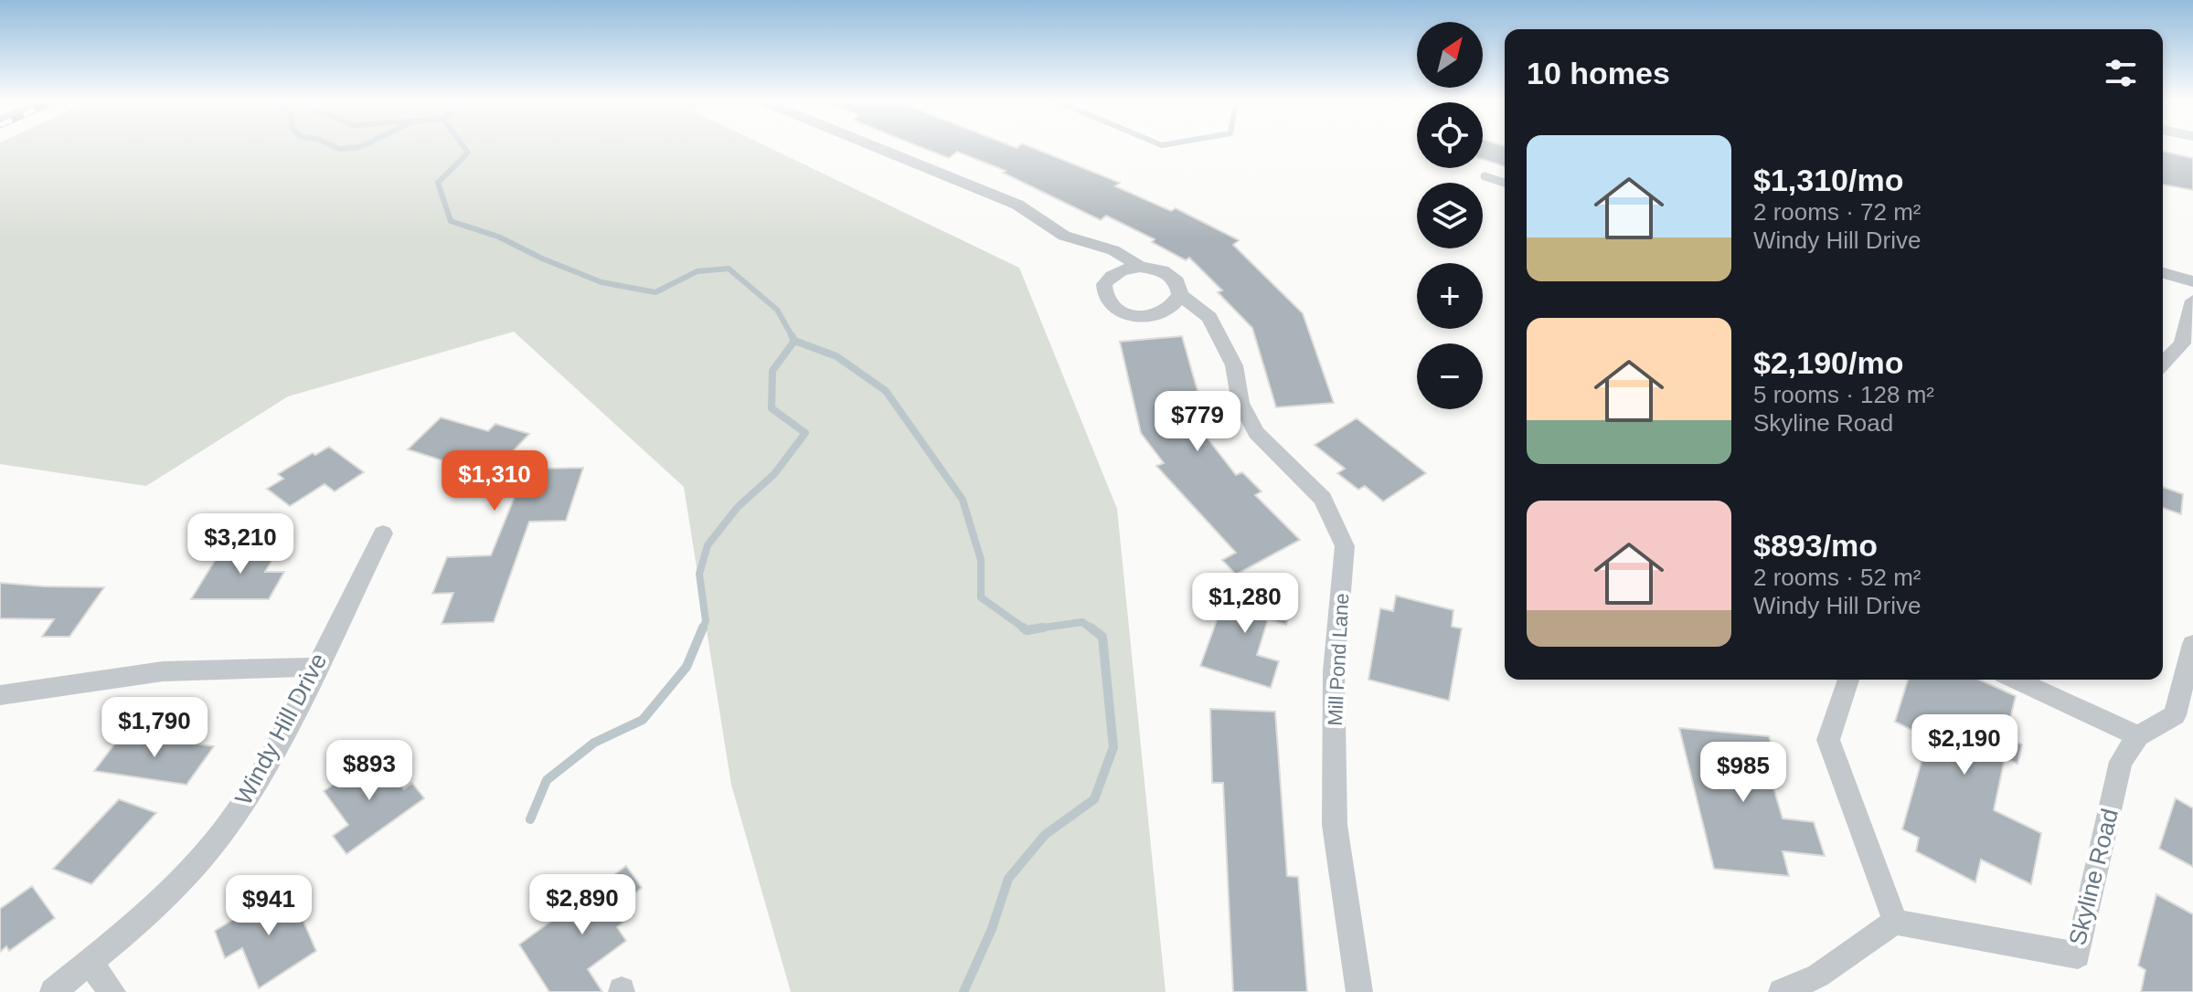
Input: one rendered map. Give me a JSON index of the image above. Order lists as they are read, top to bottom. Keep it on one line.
{"streets":{"street":["Mill Pond Lane","Windy Hill Drive","Skyline Road"]},"north":"top right","page":{"map_buttons":["+","−"],"heading":"10 homes","list":[{"name":"$1,310/mo","note":"2 rooms · 72 m² · Windy Hill Drive"},{"name":"$2,190/mo","note":"5 rooms · 128 m² · Skyline Road"},{"name":"$893/mo","note":"2 rooms · 52 m² · Windy Hill Drive"}],"price":["$779","$1,310","$3,210","$1,280","$1,790","$2,190","$893","$985","$2,890","$941"]}}
